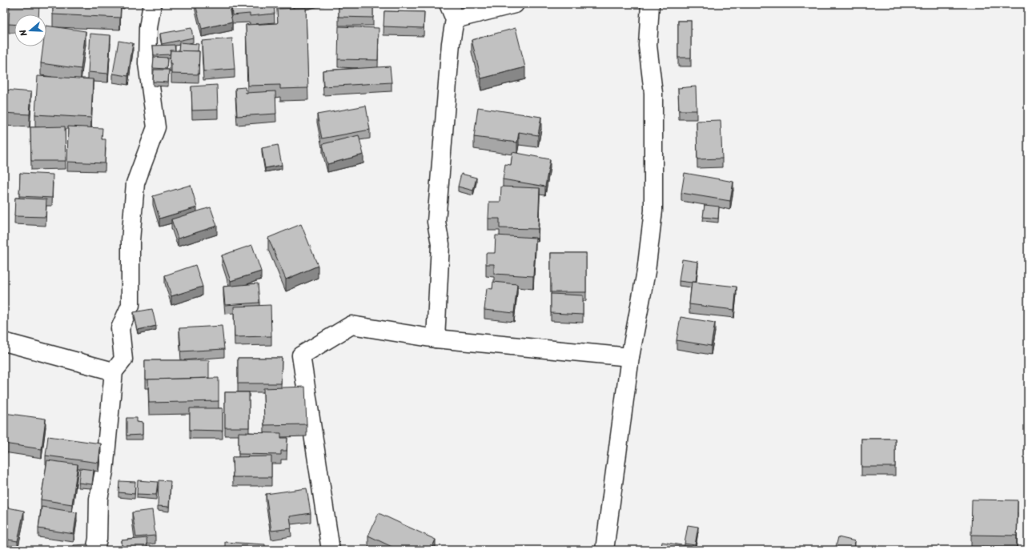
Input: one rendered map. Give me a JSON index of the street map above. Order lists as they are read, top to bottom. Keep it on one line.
{"north":"left"}
